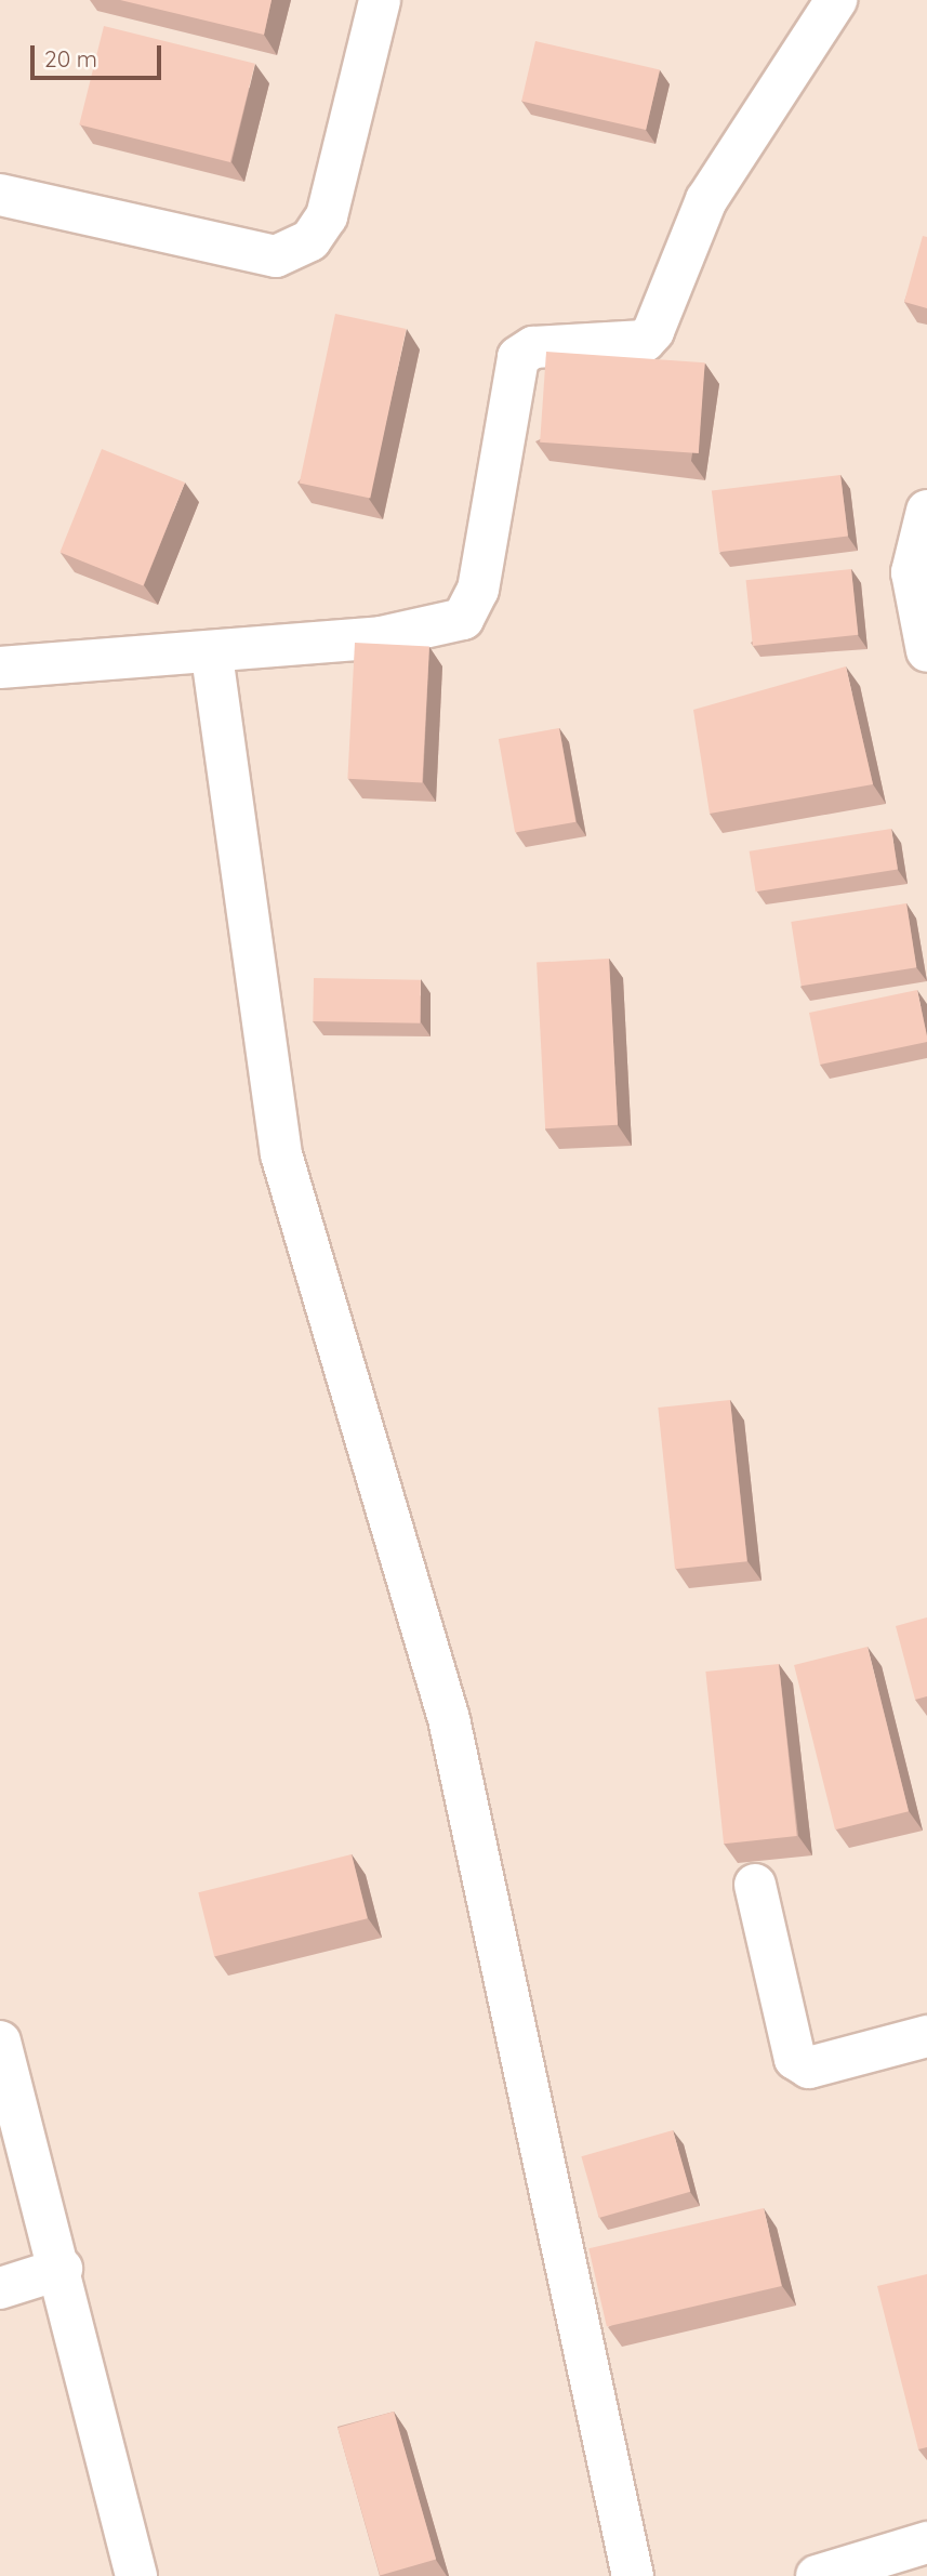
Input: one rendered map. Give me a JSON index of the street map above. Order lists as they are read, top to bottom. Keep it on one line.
{"scale_bar":"20 m"}
